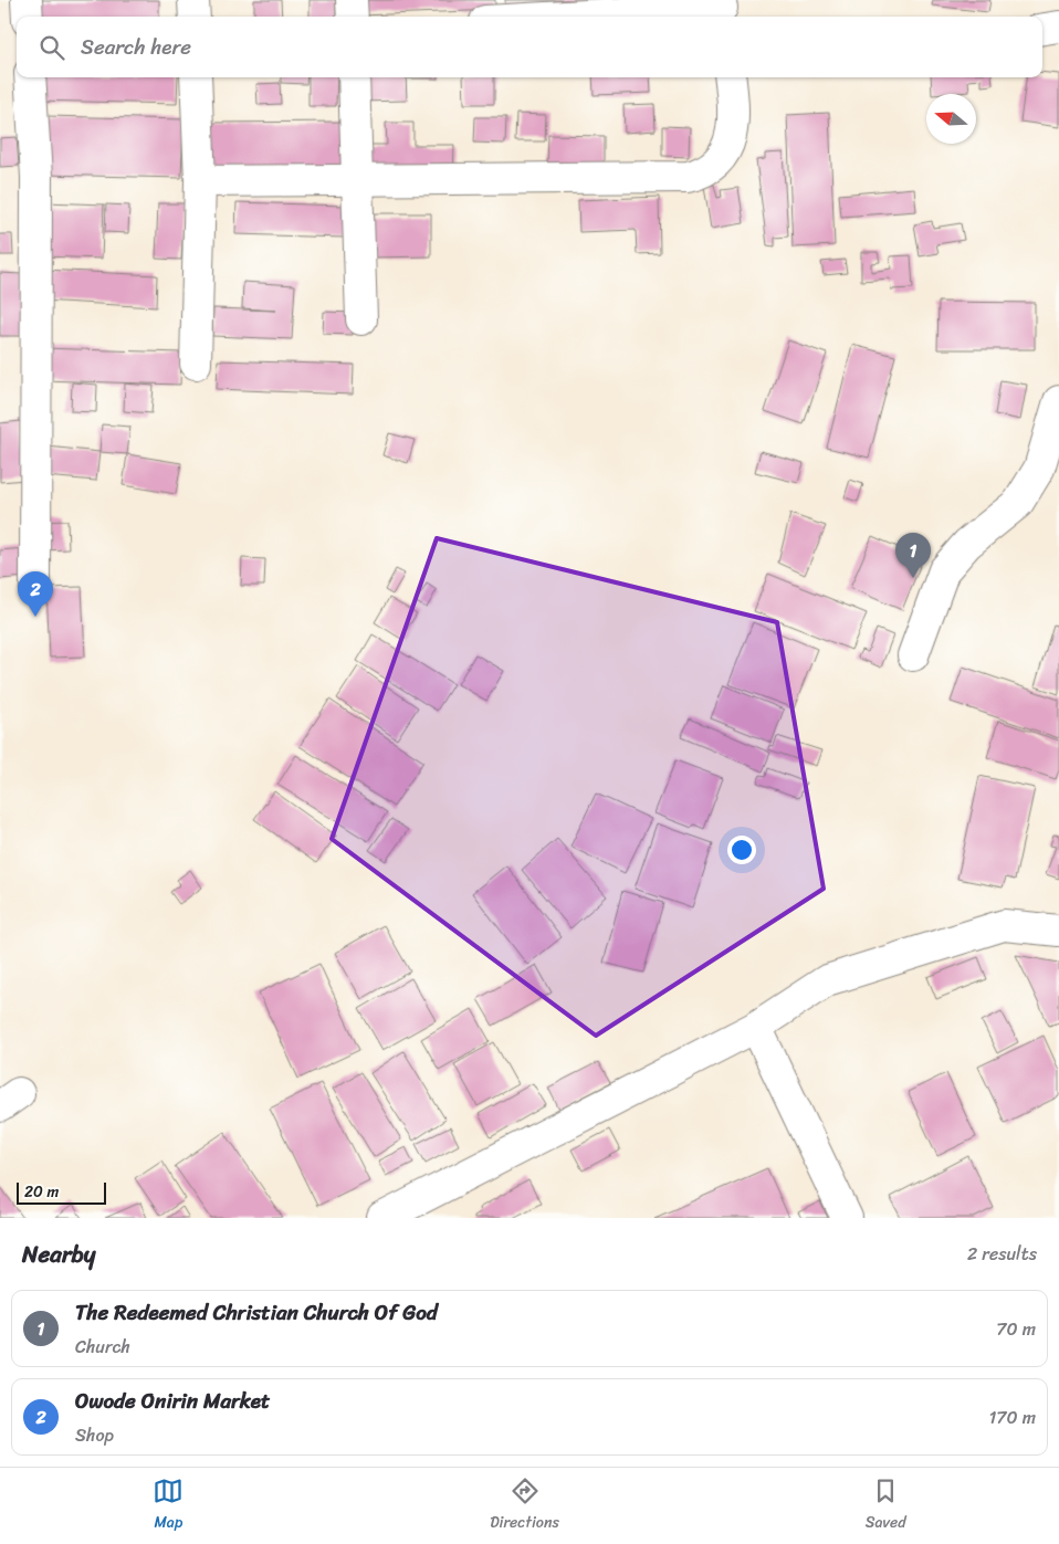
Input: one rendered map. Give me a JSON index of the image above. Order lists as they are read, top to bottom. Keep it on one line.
{"scale_bar":"20 m","north":"left","page":{"search":"Search here","pins":["1","2"],"scale":"20 m","heading":["Nearby","2 results"],"list":[{"mark":"1","name":"The Redeemed Christian Church Of God","note":"Church","value":"70 m"},{"mark":"2","name":"Owode Onirin Market","note":"Shop","value":"170 m"}],"nav":["Map","Directions","Saved"]}}
